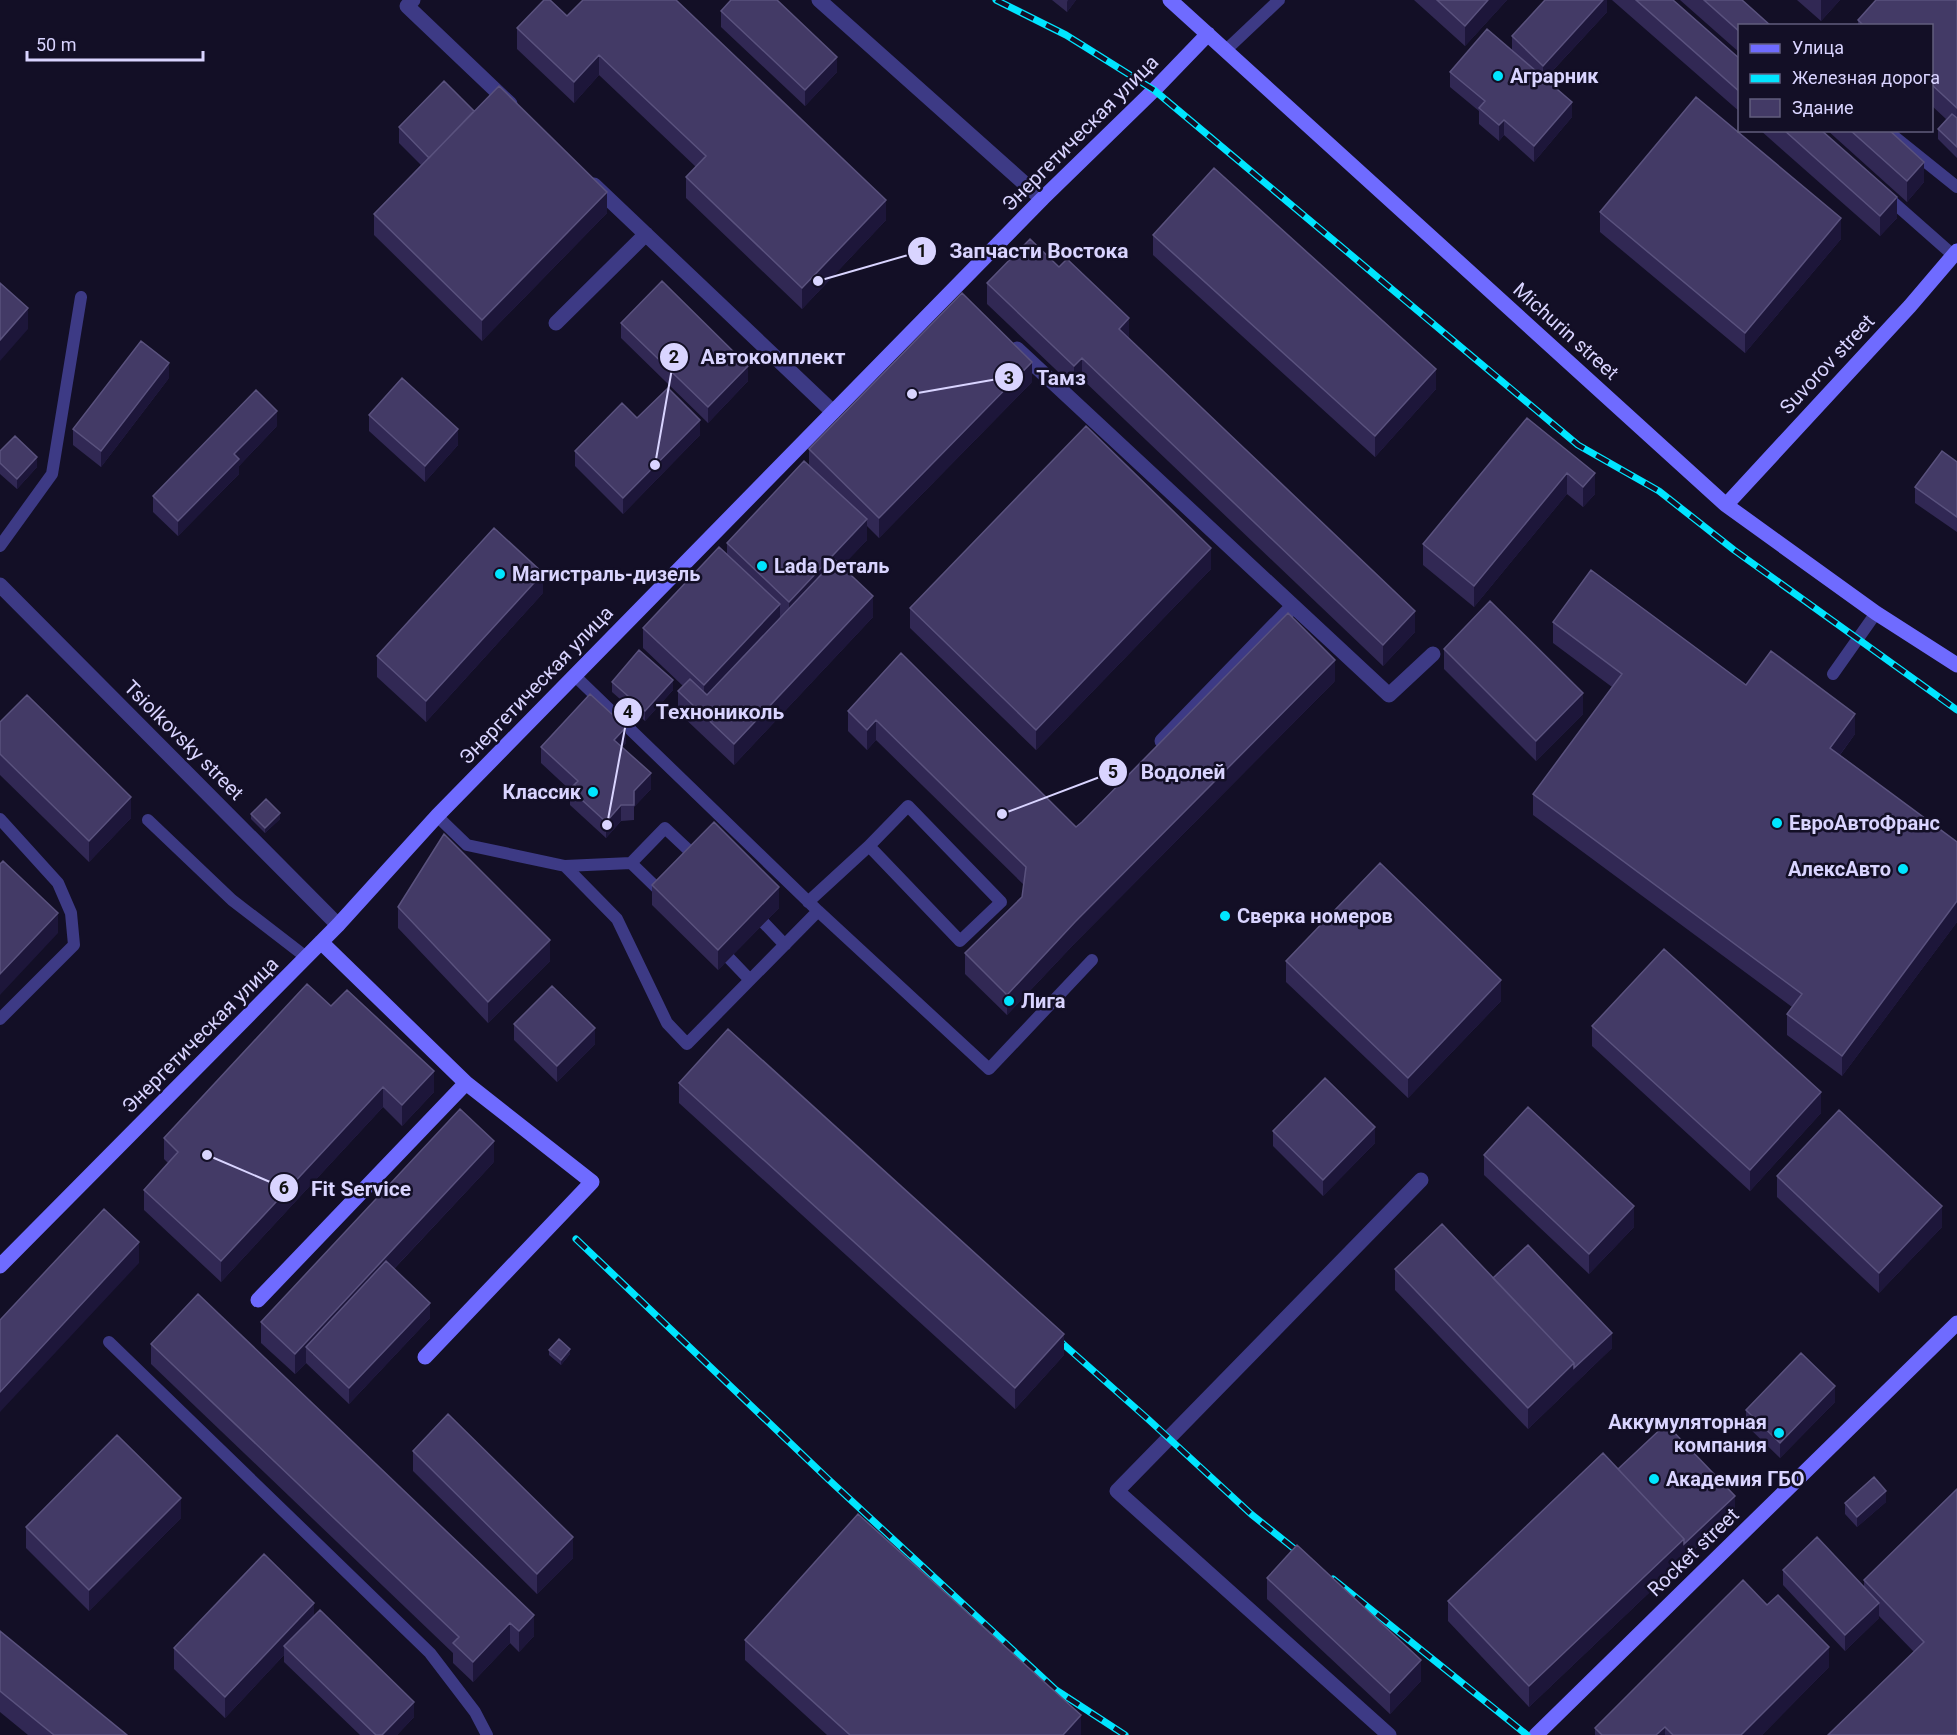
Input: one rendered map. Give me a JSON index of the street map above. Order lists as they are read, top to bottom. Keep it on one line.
{"streets":{"street":["Энергетическая улица","Michurin street","Suvorov street","Tsiolkovsky street","Rocket street"]},"crossings":[["Энергетическая улица","Michurin street"],["Энергетическая улица","Tsiolkovsky street"],["Michurin street","Suvorov street"]],"places":["Аграрник","Запчасти Востока","Тамз","Автокомплект","Lada Dеталь","Магистраль-дизель","Классик","Водолей","ЕвроАвтоФранс","Технониколь","АлексАвто","Сверка номеров","Лига","Fit Service","Аккумуляторная компания","Академия ГБО"],"legend":["Улица","Железная дорога","Здание"],"scale_bar":"50 m"}
